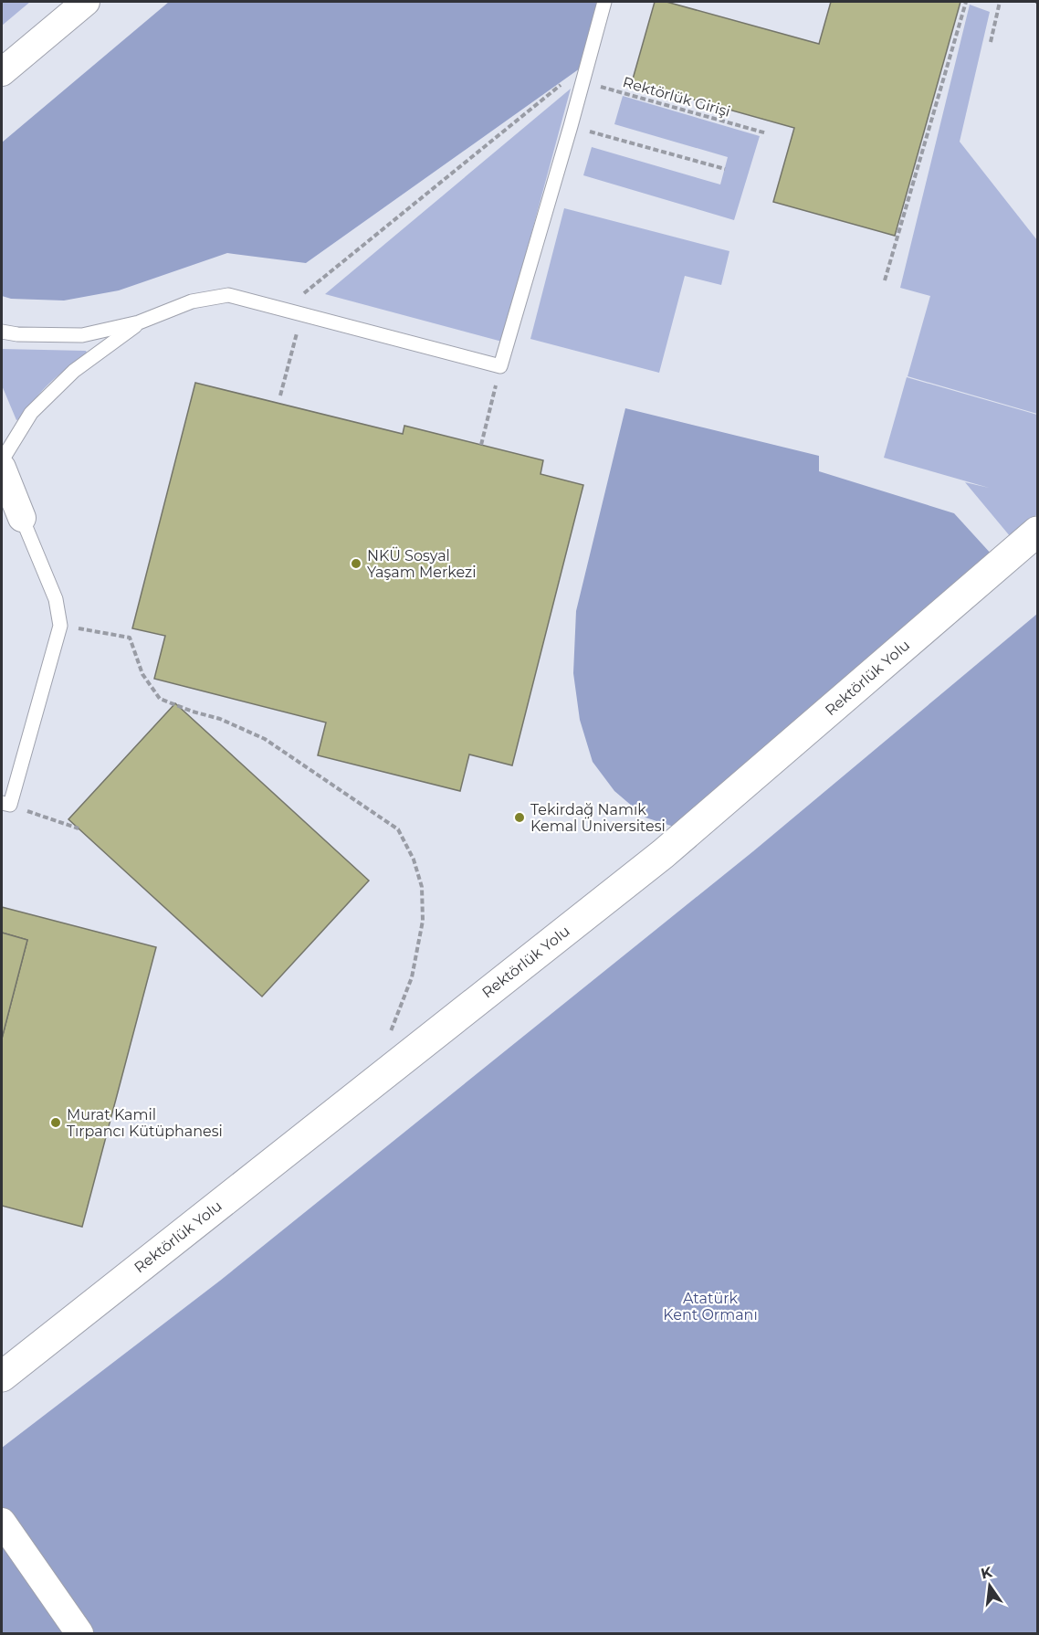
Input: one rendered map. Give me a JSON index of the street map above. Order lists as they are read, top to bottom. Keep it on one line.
{"streets":{"street":["Rektörlük Yolu"],"path":["Rektörlük Girişi"]},"parks":["Atatürk Kent Ormanı"],"places":["NKÜ Sosyal Yaşam Merkezi","Tekirdağ Namık Kemal Üniversitesi","Murat Kamil Tırpancı Kütüphanesi"],"north":"top"}
